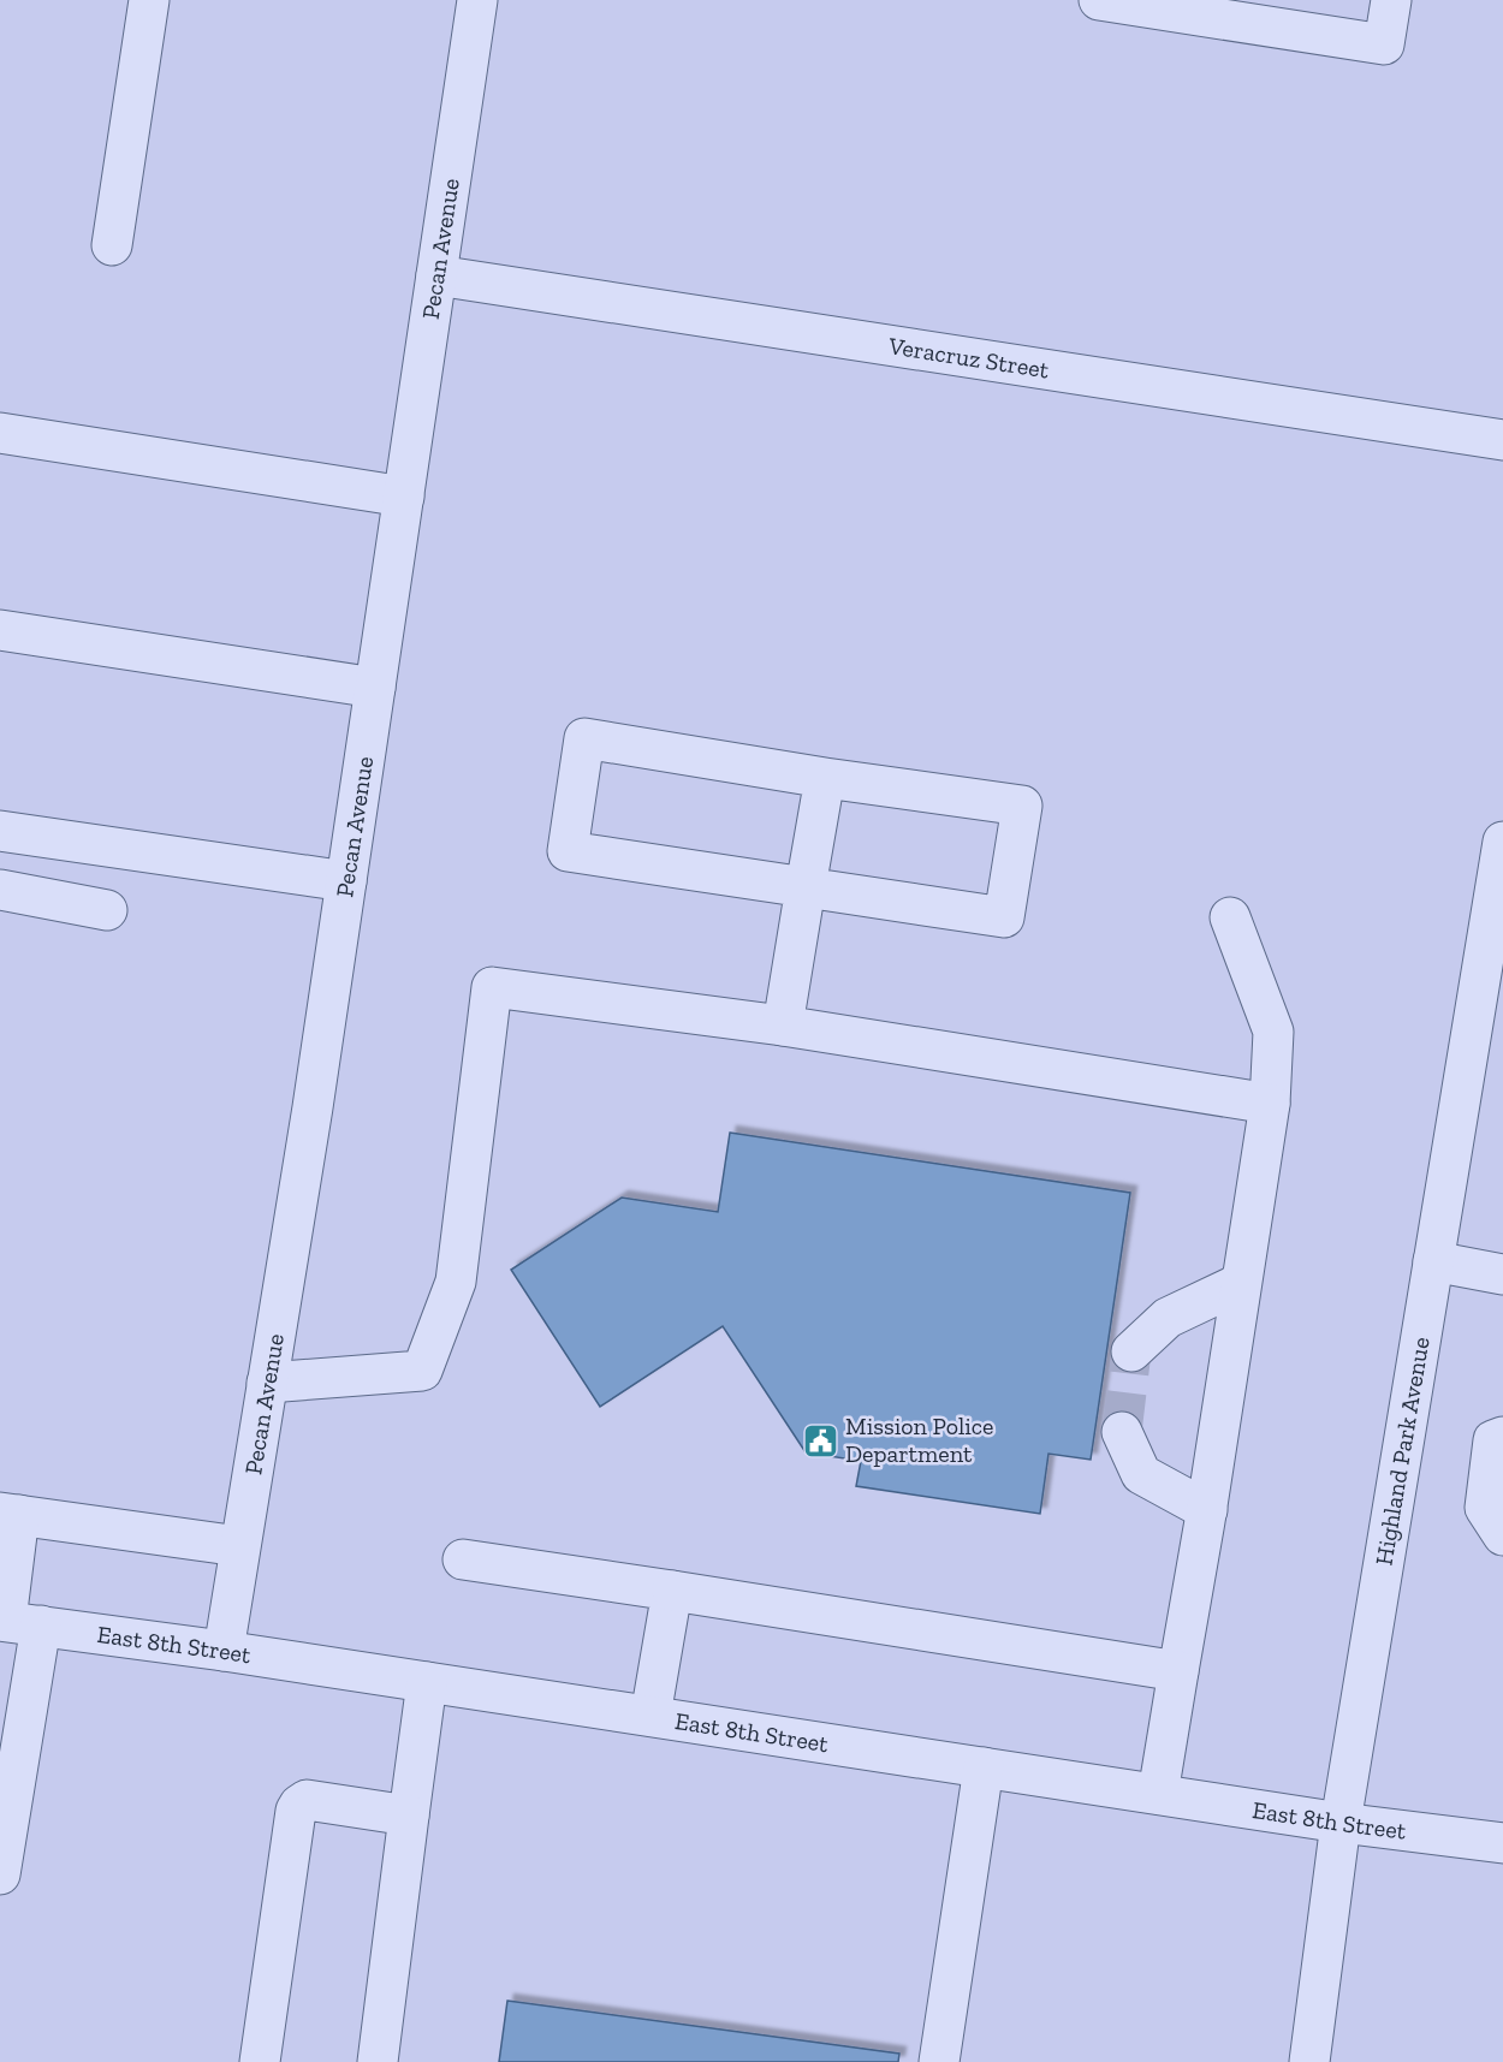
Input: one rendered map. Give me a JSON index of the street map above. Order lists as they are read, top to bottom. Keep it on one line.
{"streets":{"street":["Pecan Avenue","Veracruz Street","Highland Park Avenue","East 8th Street"]},"crossings":[["Pecan Avenue","Veracruz Street"],["Pecan Avenue","East 8th Street"],["Highland Park Avenue","East 8th Street"]],"places":{"public building":["Mission Police Department"]}}
